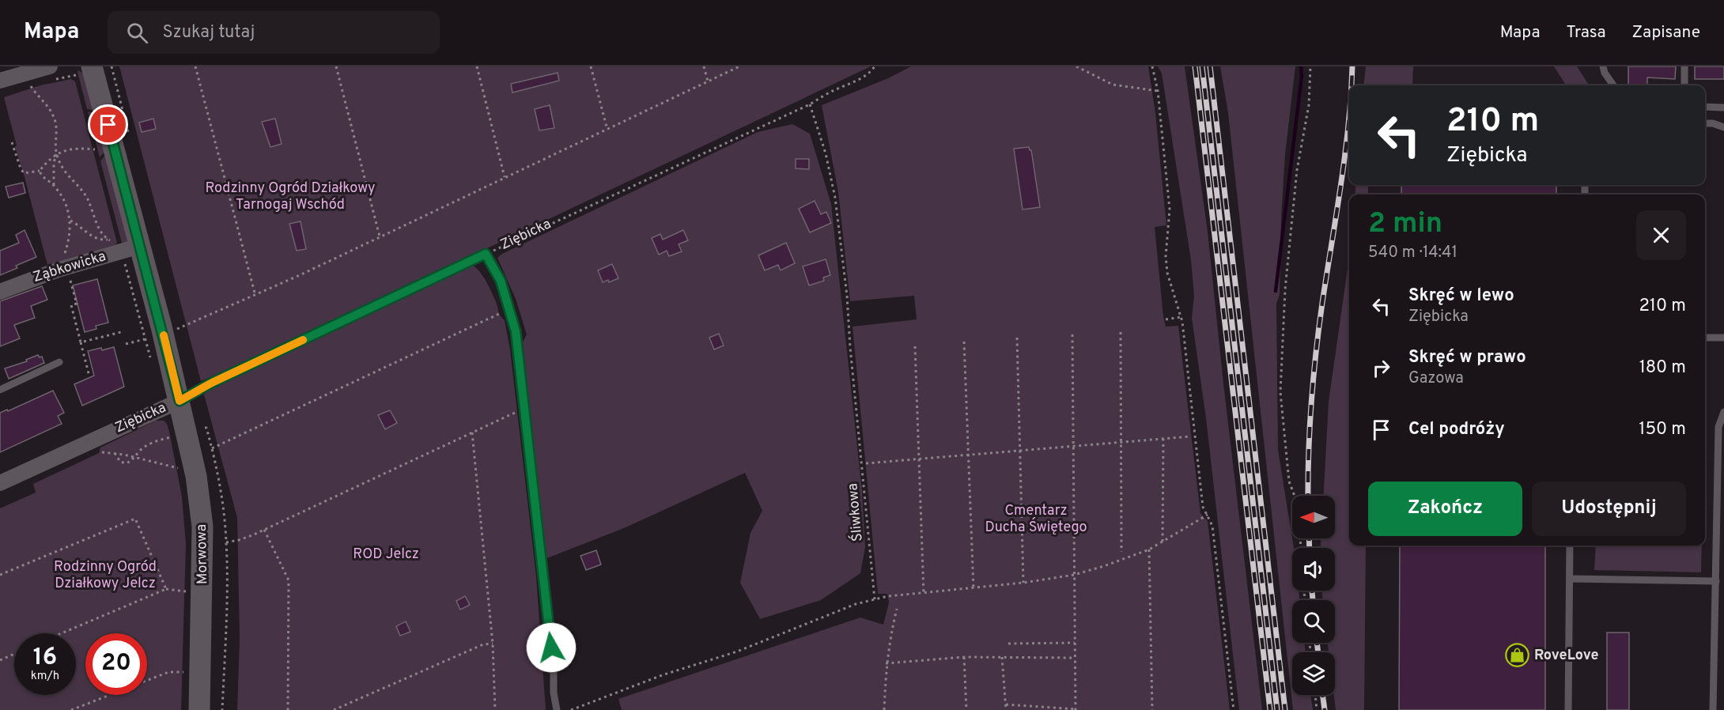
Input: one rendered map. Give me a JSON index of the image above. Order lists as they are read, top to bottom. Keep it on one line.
{"streets":{"street":["Ziębicka","Ząbkowicka","Morwowa"],"path":["Śliwkowa"]},"crossings":[["Ziębicka","Śliwkowa"],["Ziębicka","Morwowa"],["Ząbkowicka","Morwowa"]],"parks":["Rodzinny Ogród Działkowy Tarnogaj Wschód","Cmentarz Ducha Świętego","ROD Jelcz","Rodzinny Ogród Działkowy Jelcz"],"places":{"shop":["RoveLove"]},"north":"left","page":{"header":"Mapa","search":"Szukaj tutaj","nav":["Mapa","Trasa","Zapisane"],"turn":["210 m","Ziębicka"],"heading":["2 min","540 m · 14:41"],"list":[{"name":"Skręć w lewo","note":"Ziębicka","value":"210 m"},{"name":"Skręć w prawo","note":"Gazowa","value":"180 m"},{"name":"Cel podróży","value":"150 m"}],"buttons":["Zakończ","Udostępnij"],"speed":"16 km/h","limit":"20"}}
